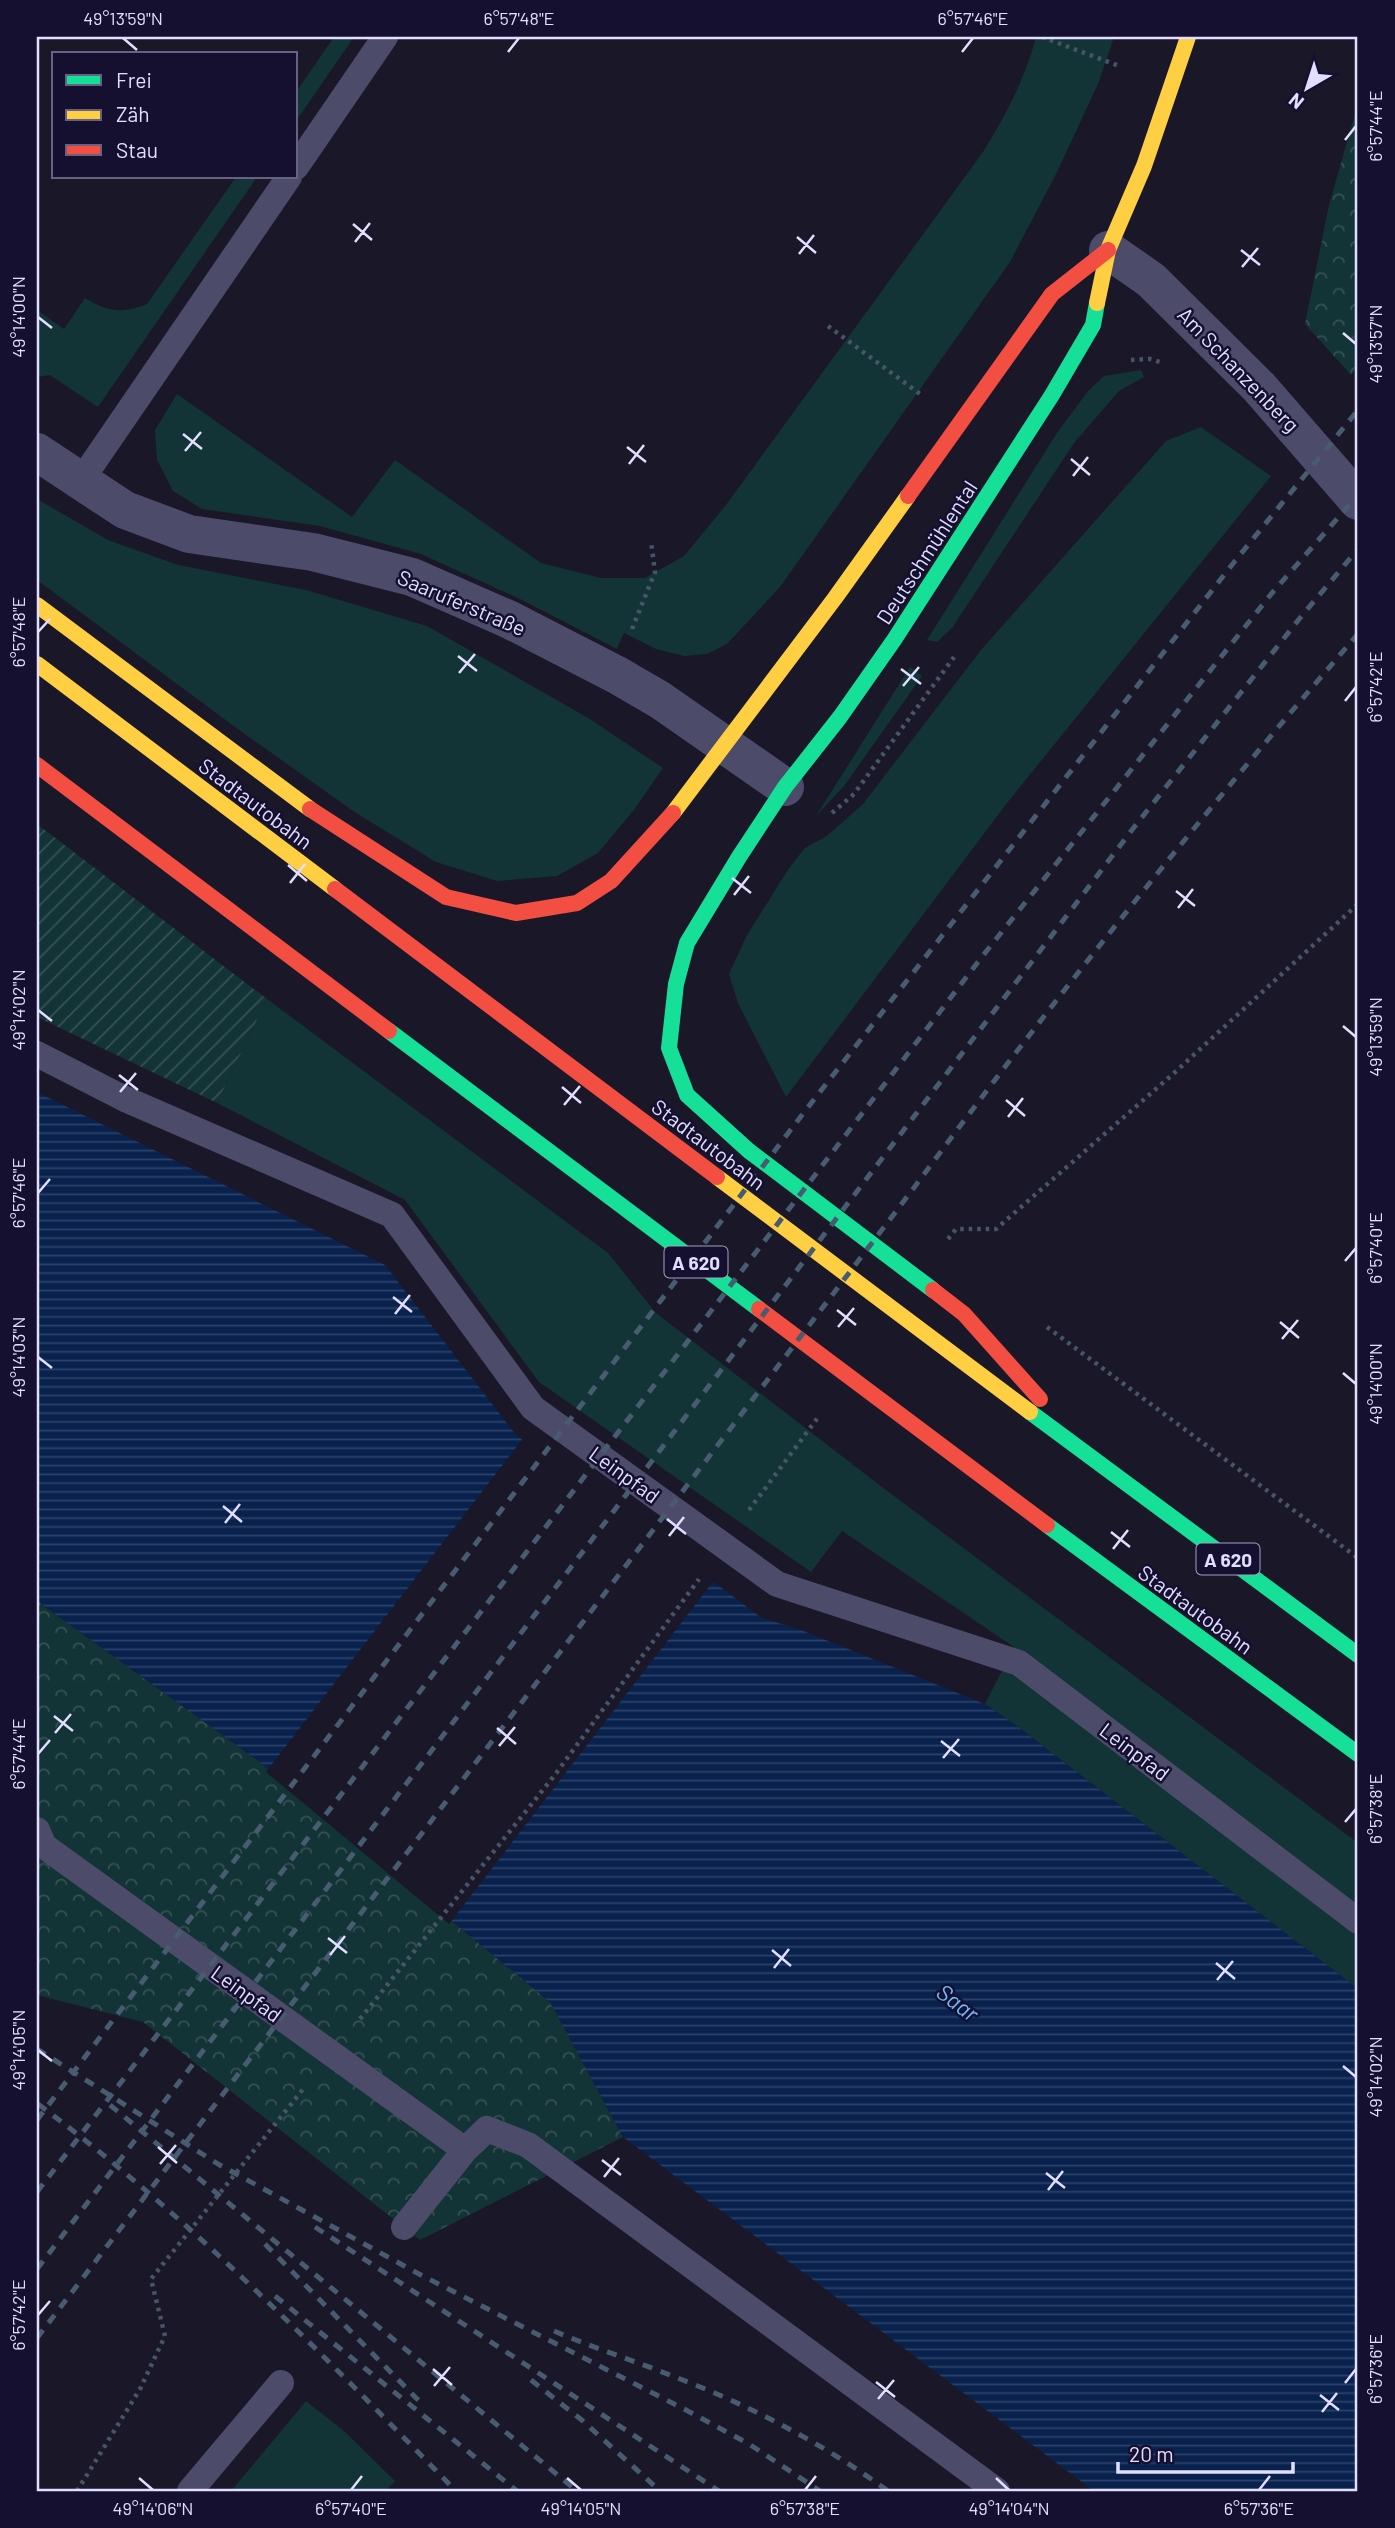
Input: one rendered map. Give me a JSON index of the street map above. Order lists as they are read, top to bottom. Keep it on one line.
{"streets":{"main road":["Deutschmühlental","Stadtautobahn","A 620"],"street":["Am Schanzenberg","Saaruferstraße"],"lane":["Leinpfad"]},"crossings":[["Am Schanzenberg","Deutschmühlental"],["Deutschmühlental","Saaruferstraße"],["Deutschmühlental","Stadtautobahn"]],"water":["Saar"],"legend":["Frei","Zäh","Stau"],"scale_bar":"20 m","north":"bottom left","coordinates":["49°13'59\"N","6°57'48\"E","6°57'46\"E","6°57'44\"E","49°14'00\"N","49°13'57\"N","6°57'42\"E","49°14'02\"N","6°57'40\"E","49°14'03\"N","6°57'38\"E","49°14'05\"N","6°57'36\"E","49°14'06\"N","49°14'04\"N"]}
